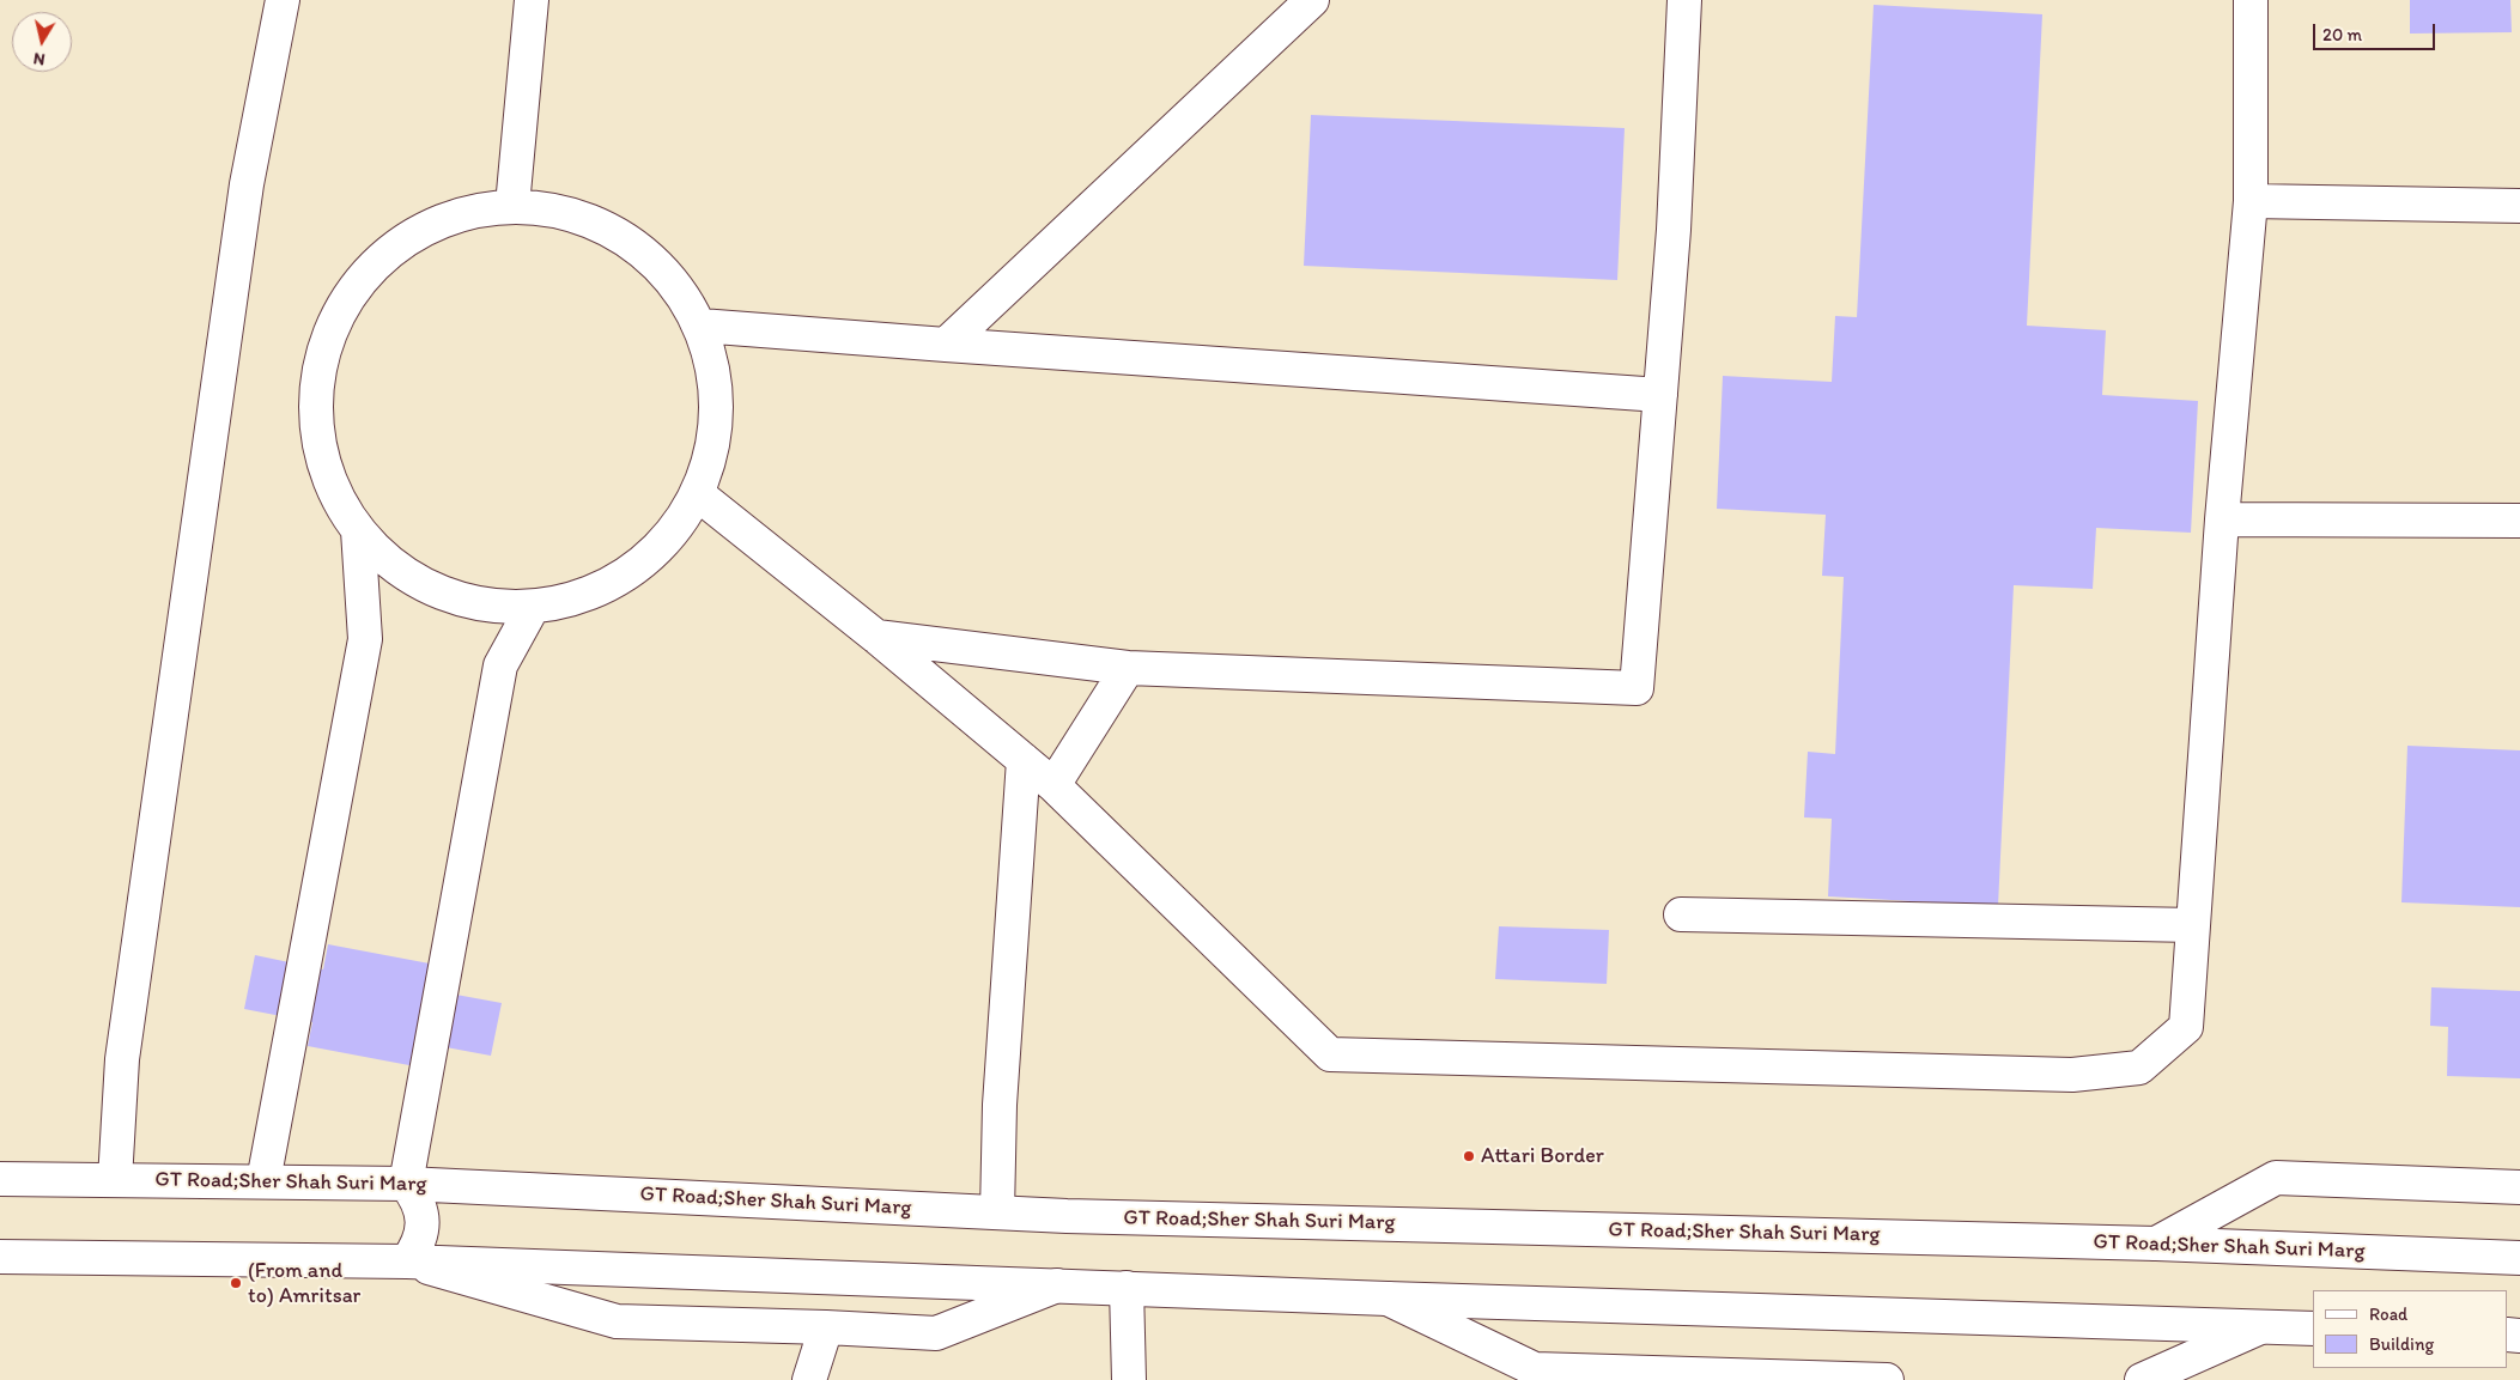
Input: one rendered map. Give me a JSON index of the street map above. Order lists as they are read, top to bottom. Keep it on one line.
{"streets":{"main road":["GT Road;Sher Shah Suri Marg"]},"places":["Attari Border","(From and to) Amritsar"],"legend":["Road","Building"],"scale_bar":"20 m","north":"bottom"}
